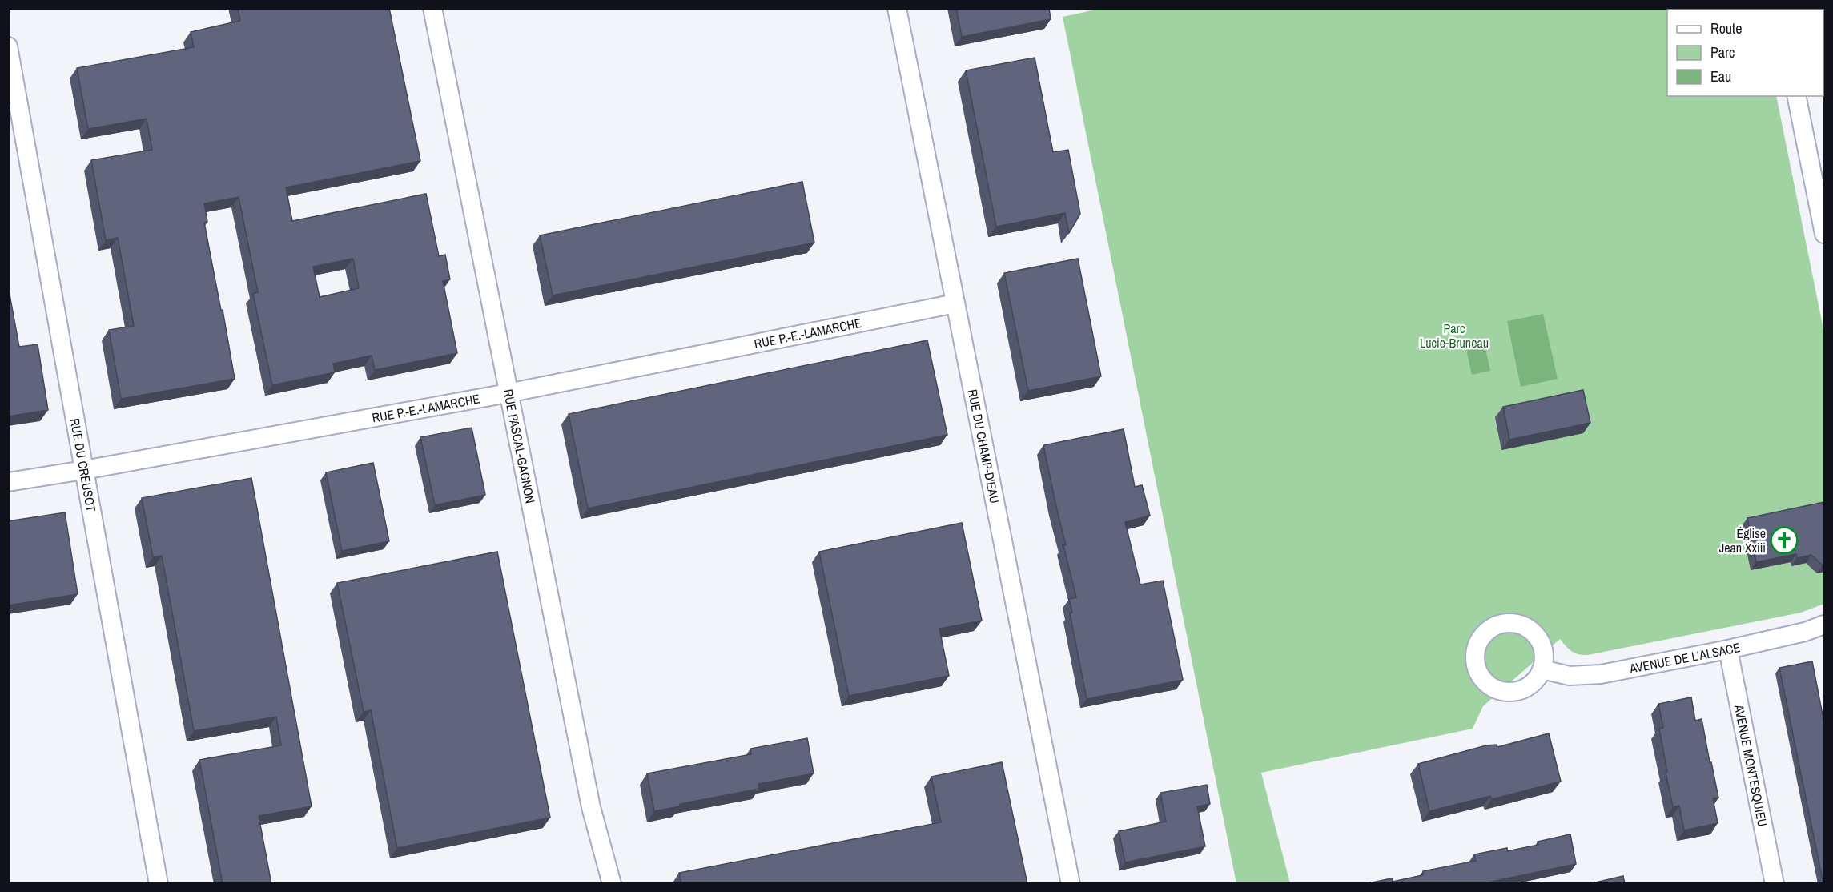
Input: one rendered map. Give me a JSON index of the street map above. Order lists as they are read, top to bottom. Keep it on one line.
{"streets":{"street":["RUE P.-E.-LAMARCHE","RUE DU CHAMP-D'EAU","RUE PASCAL-GAGNON","RUE DU CREUSOT","AVENUE DE L'ALSACE","AVENUE MONTESQUIEU"]},"crossings":[["RUE P.-E.-LAMARCHE","RUE DU CHAMP-D'EAU"],["RUE P.-E.-LAMARCHE","RUE PASCAL-GAGNON"],["RUE P.-E.-LAMARCHE","RUE DU CREUSOT"],["AVENUE DE L'ALSACE","AVENUE MONTESQUIEU"]],"parks":["Parc Lucie-Bruneau"],"places":{"church":["Église Jean Xxiii"]},"legend":["Route","Parc","Eau"]}
